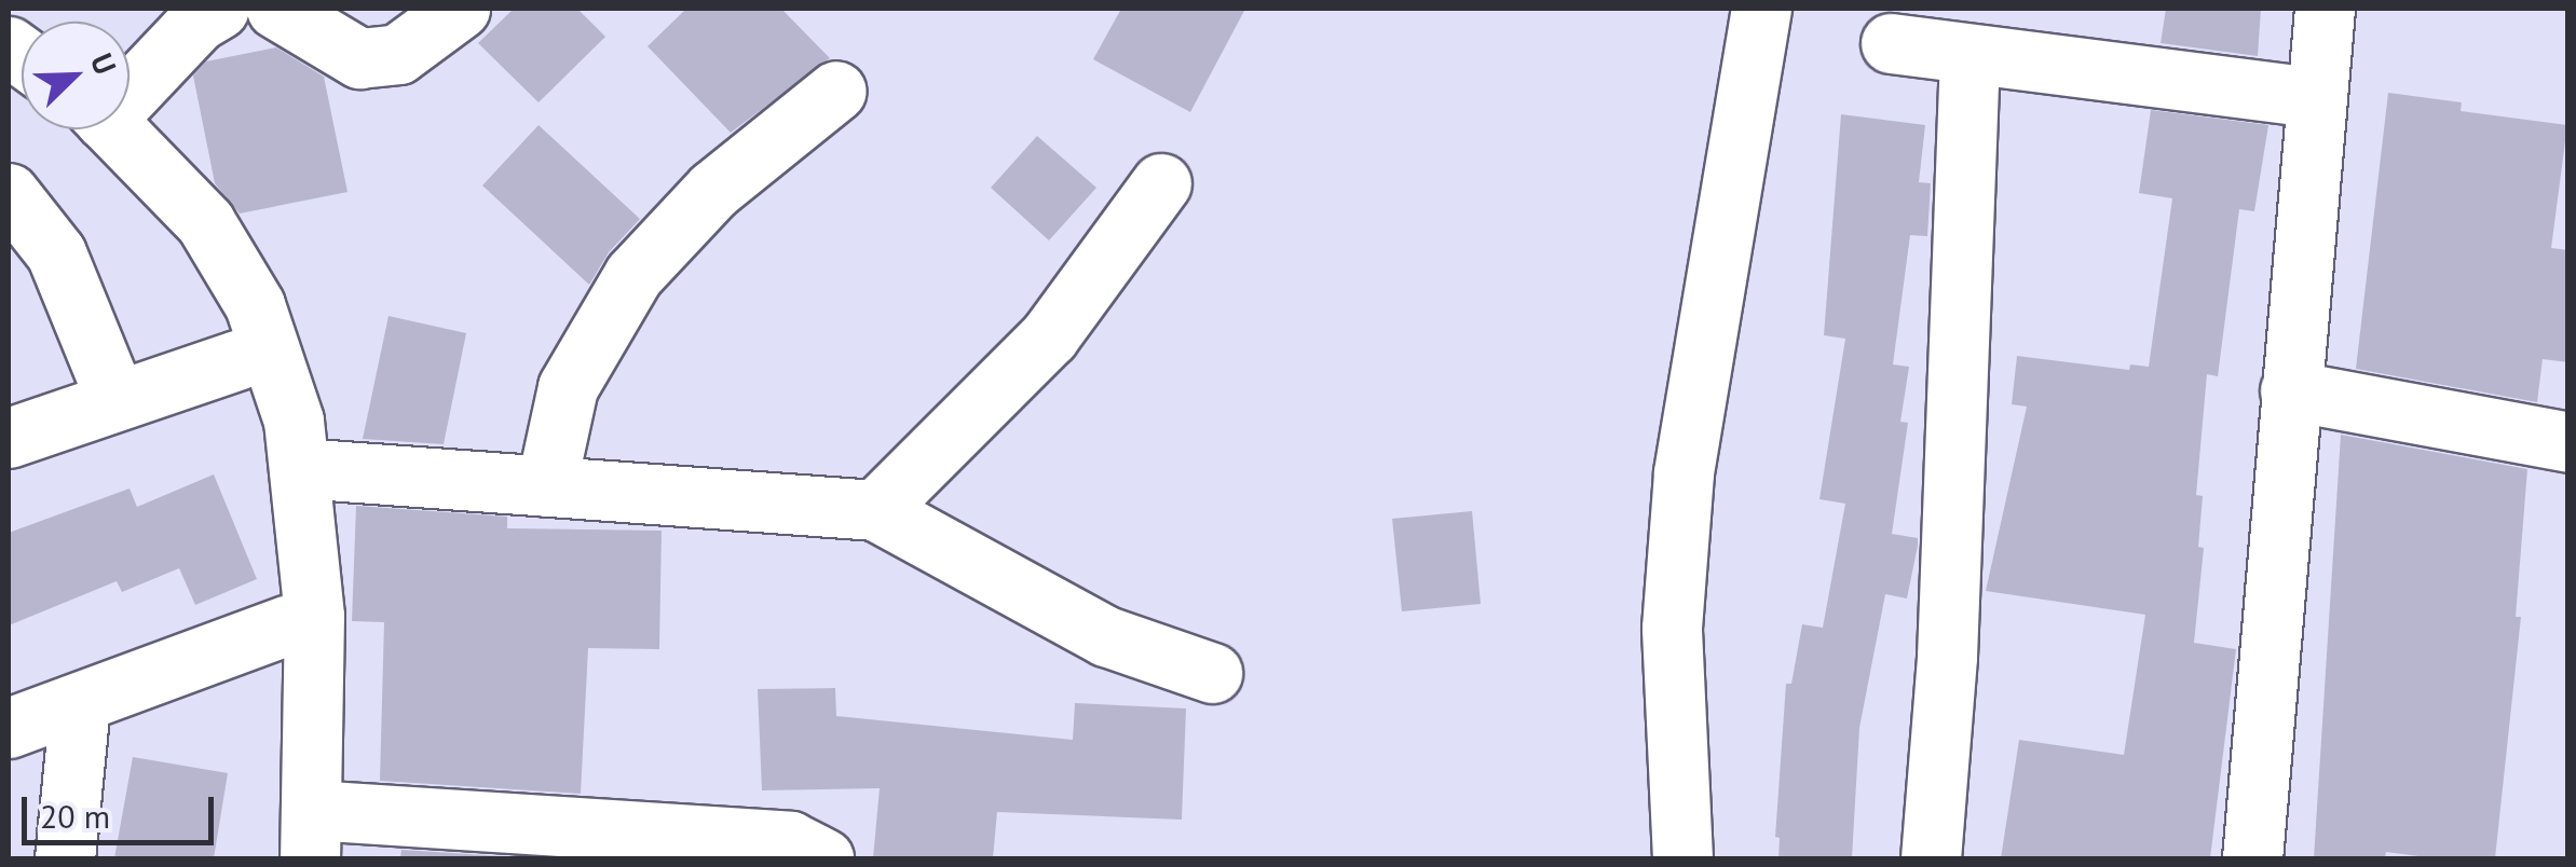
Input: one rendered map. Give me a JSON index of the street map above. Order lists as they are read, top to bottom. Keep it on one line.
{"scale_bar":"20 m","north":"top right"}
